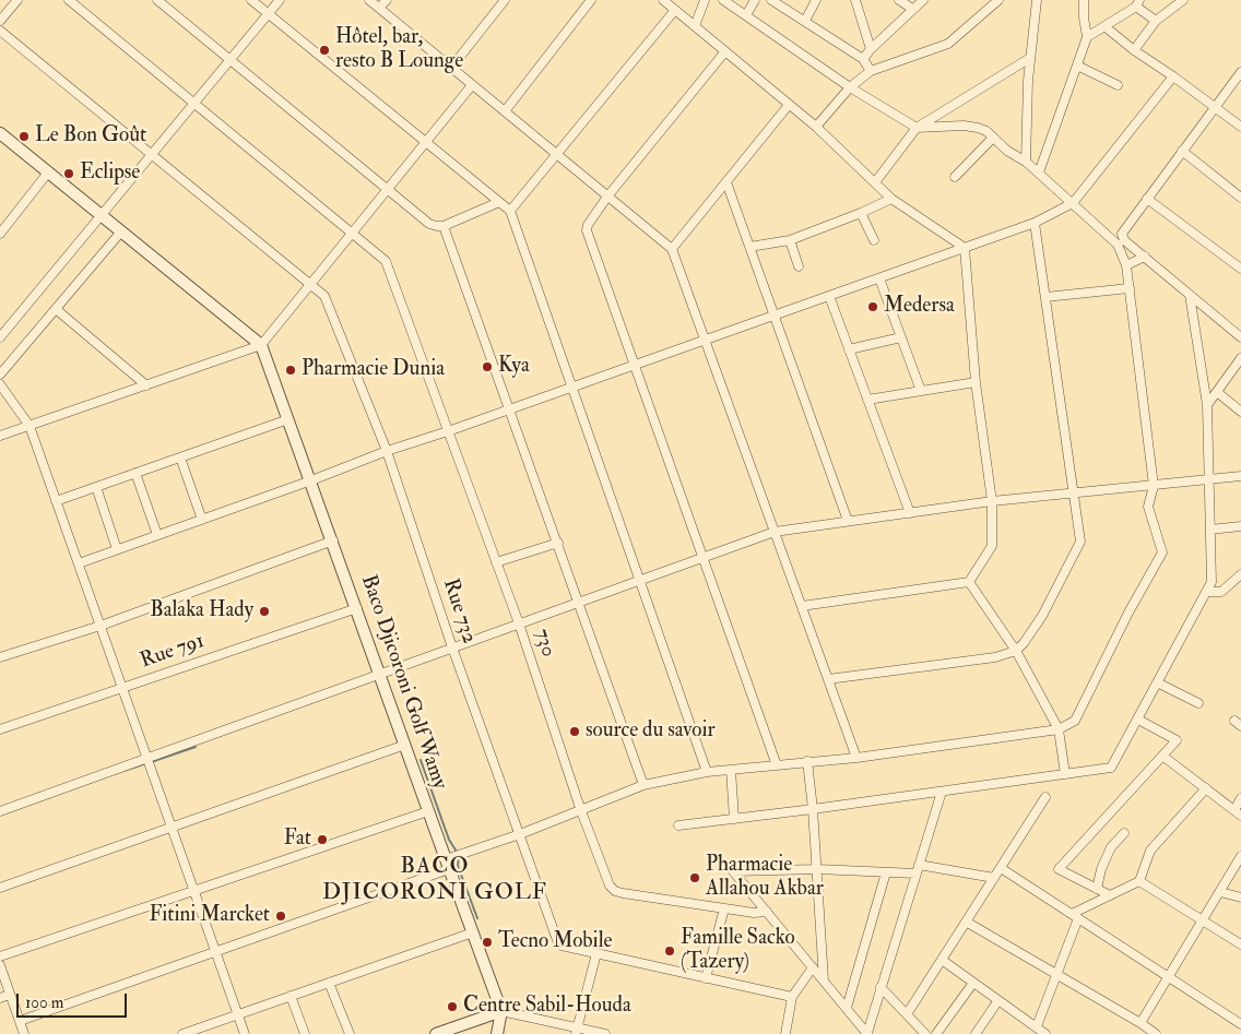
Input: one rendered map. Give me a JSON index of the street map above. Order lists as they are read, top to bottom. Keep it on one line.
{"streets":{"street":["Rue 732","730","Rue 791","Baco Djicoroni Golf Wamy"]},"crossings":[["Rue 791","Baco Djicoroni Golf Wamy"]],"districts":["BACO DJICORONI GOLF"],"places":["Hôtel, bar, resto B Lounge","Le Bon Goût","Eclipse","Medersa","Kya","Pharmacie Dunia","Balaka Hady","source du savoir","Fat","Pharmacie Allahou Akbar","Fitini Marcket","Tecno Mobile","Famille Sacko (Tazery)","Centre Sabil-Houda"],"scale_bar":"100 m"}
